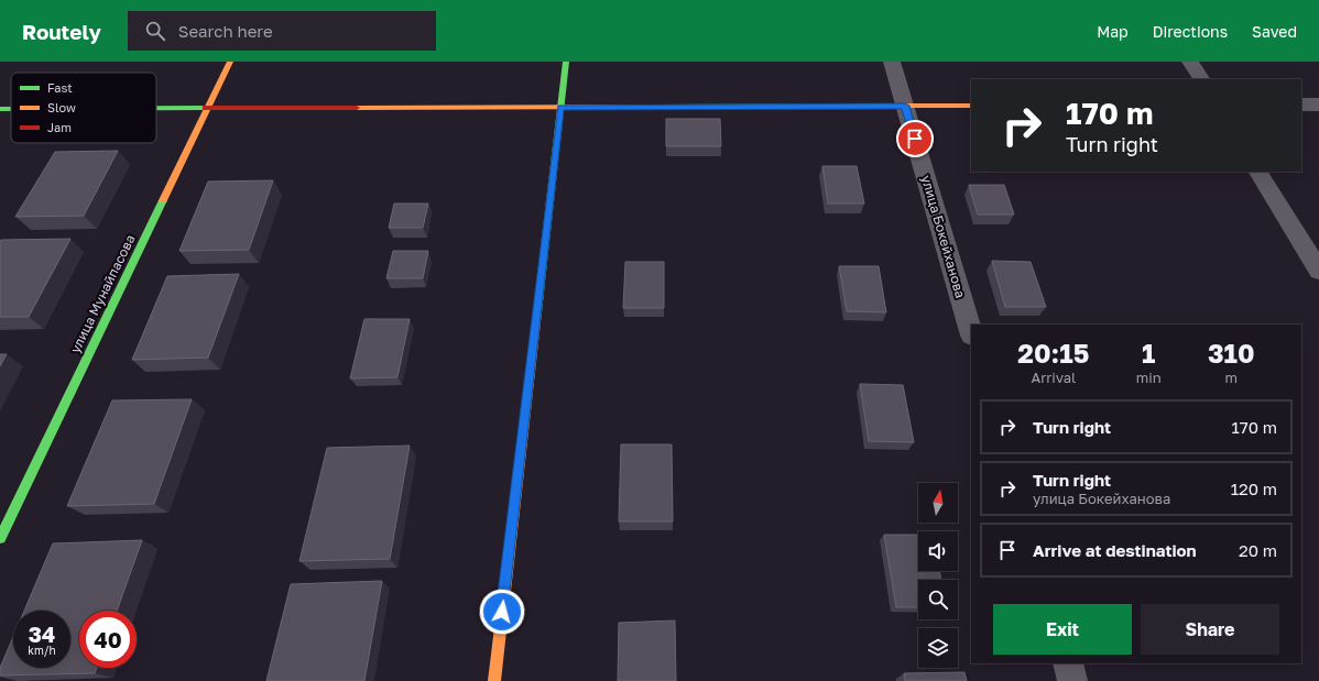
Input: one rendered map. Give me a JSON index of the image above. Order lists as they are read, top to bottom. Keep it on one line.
{"streets":{"street":["улица Бокейханова","улица Мунайпасова"]},"legend":["Fast","Slow","Jam"],"north":"top","page":{"header":"Routely","search":"Search here","nav":["Map","Directions","Saved"],"turn":["170 m","Turn right"],"eta":["20:15","Arrival","1","min","310","m"],"list":[{"name":"Turn right","value":"170 m"},{"name":"Turn right","note":"улица Бокейханова","value":"120 m"},{"name":"Arrive at destination","value":"20 m"}],"buttons":["Exit","Share"],"speed":"34 km/h","limit":"40"}}
